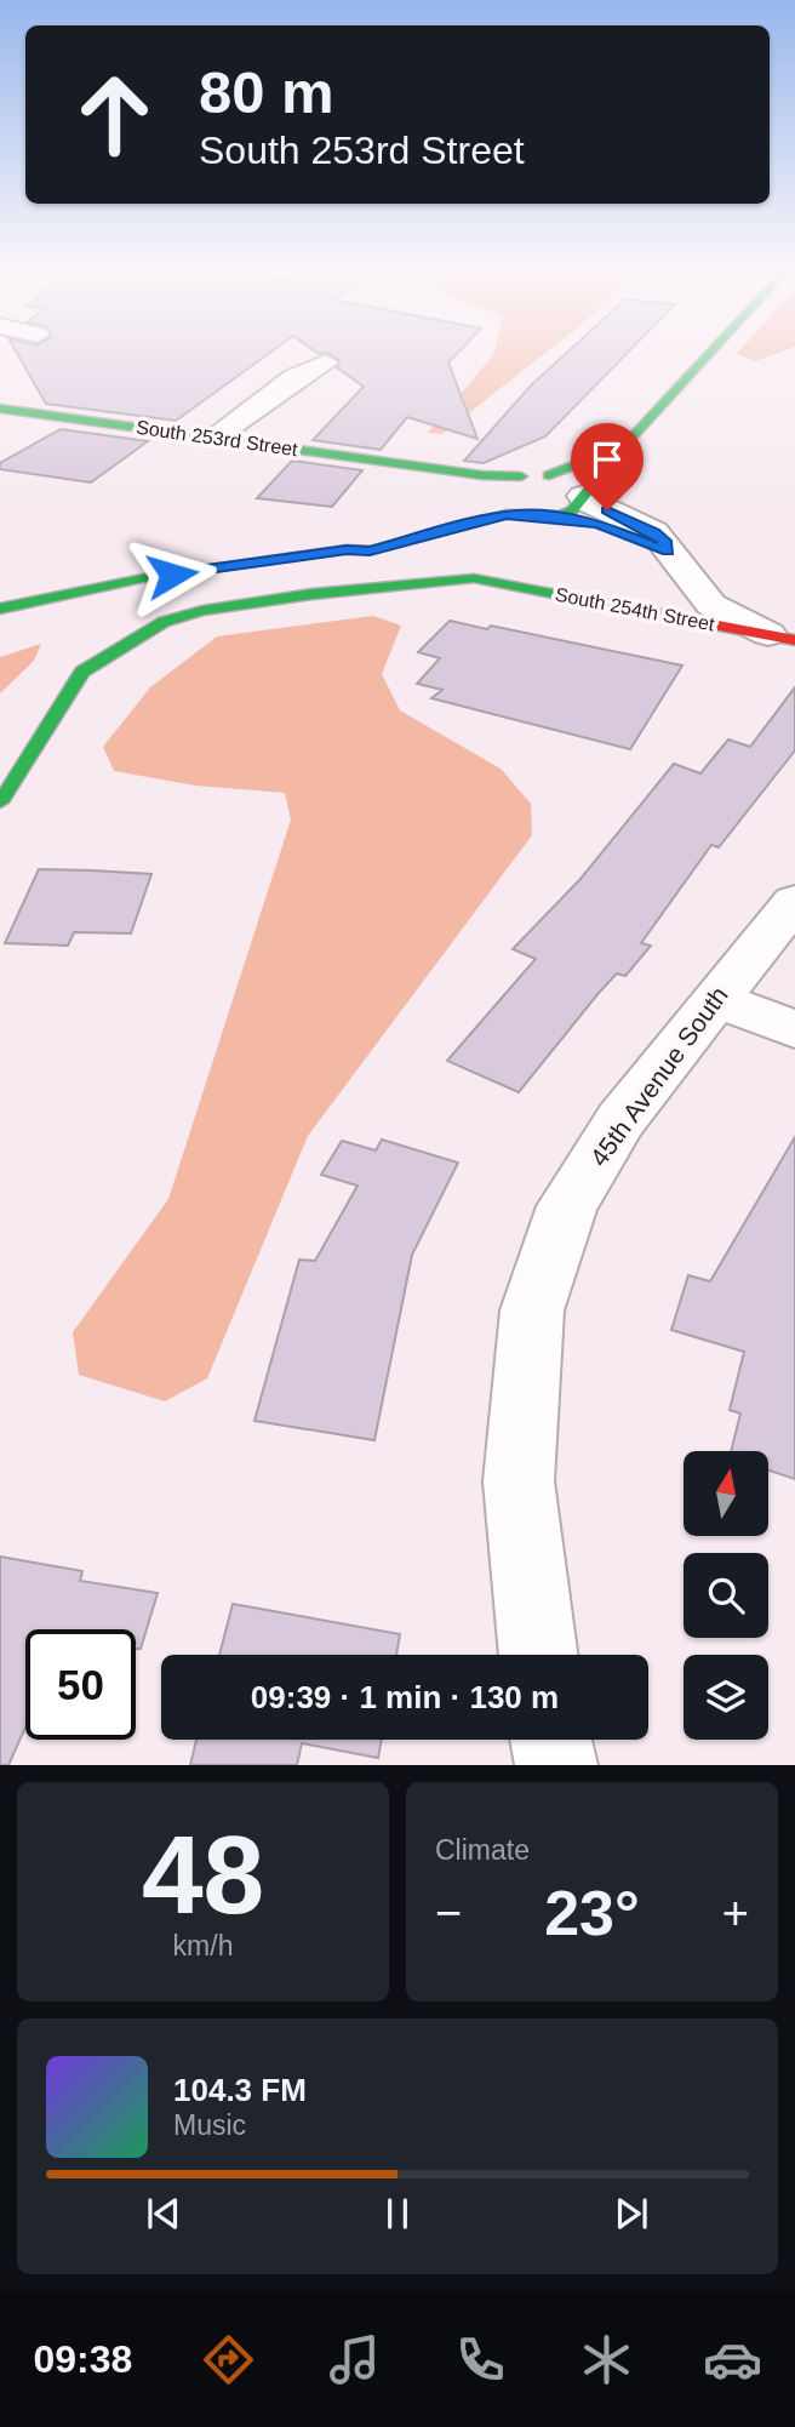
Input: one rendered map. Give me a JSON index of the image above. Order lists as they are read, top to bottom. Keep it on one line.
{"streets":{"main road":["South 253rd Street","South 254th Street"],"street":["45th Avenue South"]},"north":"top","page":{"turn":["80 m","South 253rd Street"],"limit":"50","trip":"09:39 · 1 min · 130 m","tile":[["48","km/h"],"Climate"],"heat":["−","23°","+"],"song":["104.3 FM","Music"],"tabs":"09:38"}}
